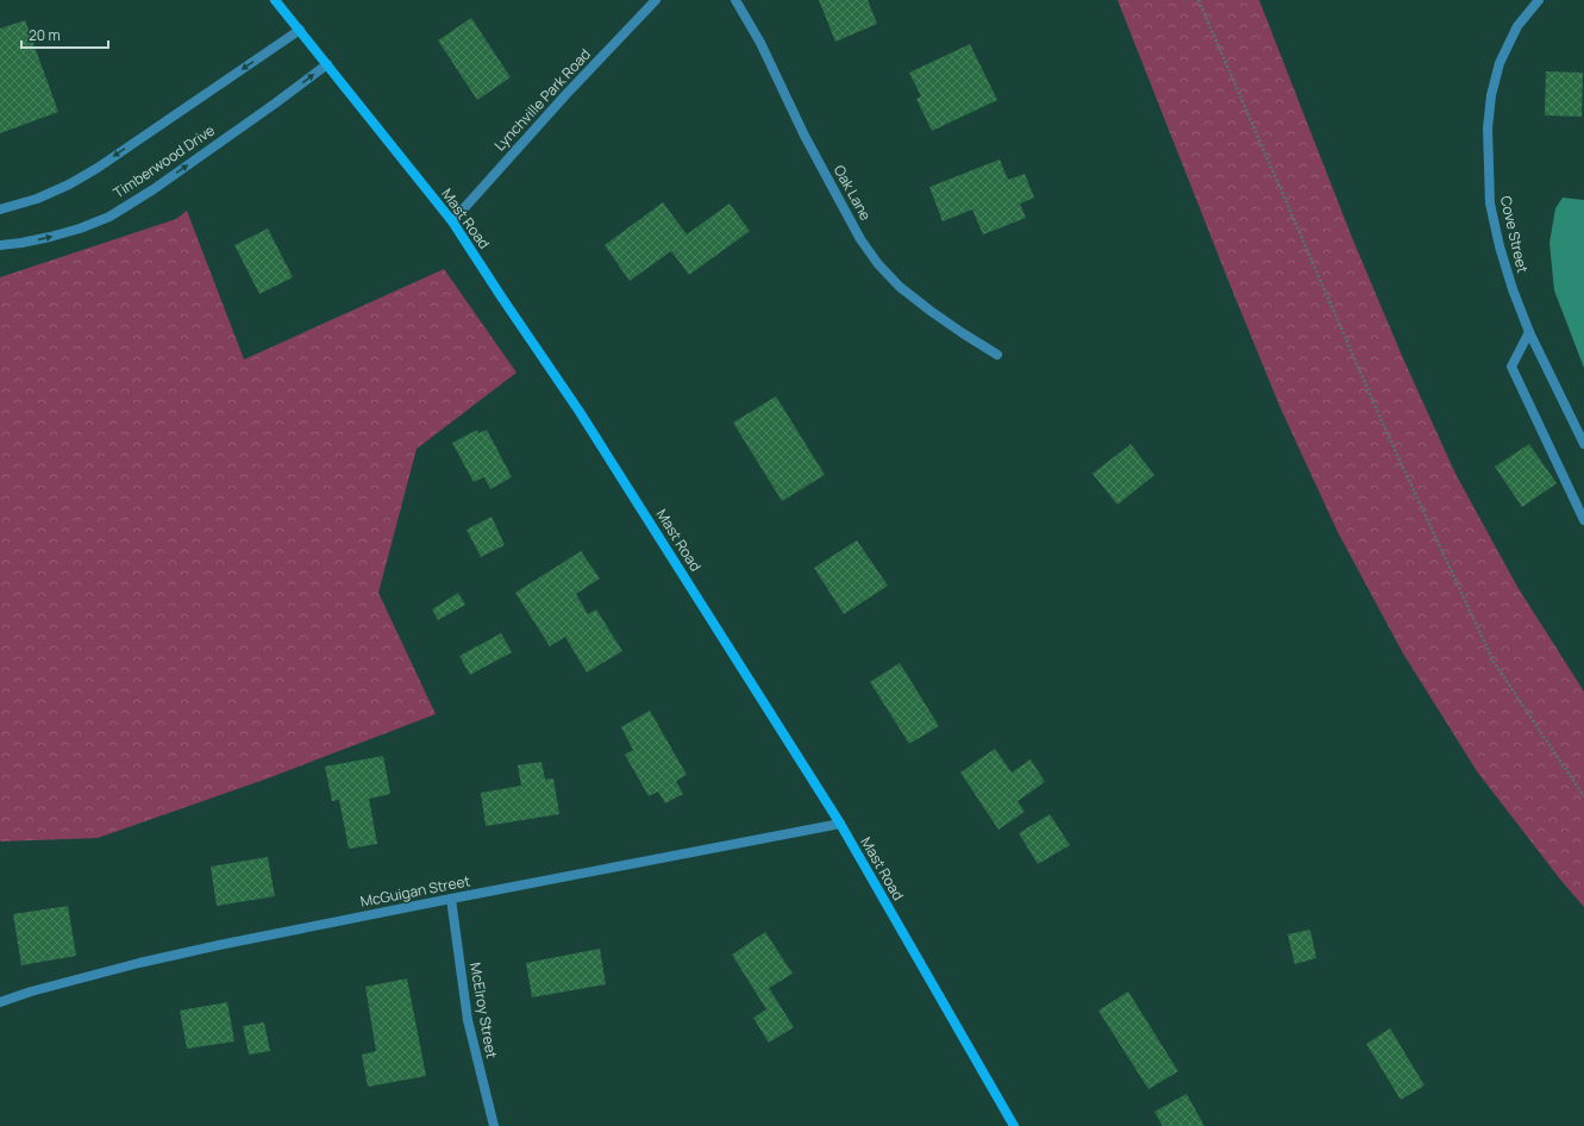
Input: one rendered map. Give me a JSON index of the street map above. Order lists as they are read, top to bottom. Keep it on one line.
{"streets":{"main road":["Mast Road"],"street":["Lynchville Park Road","Timberwood Drive","Oak Lane","Cove Street","McGuigan Street","McElroy Street"]},"crossings":[["Lynchville Park Road","Mast Road"],["Timberwood Drive","Mast Road"],["Mast Road","McGuigan Street"],["McGuigan Street","McElroy Street"]],"scale_bar":"20 m"}
